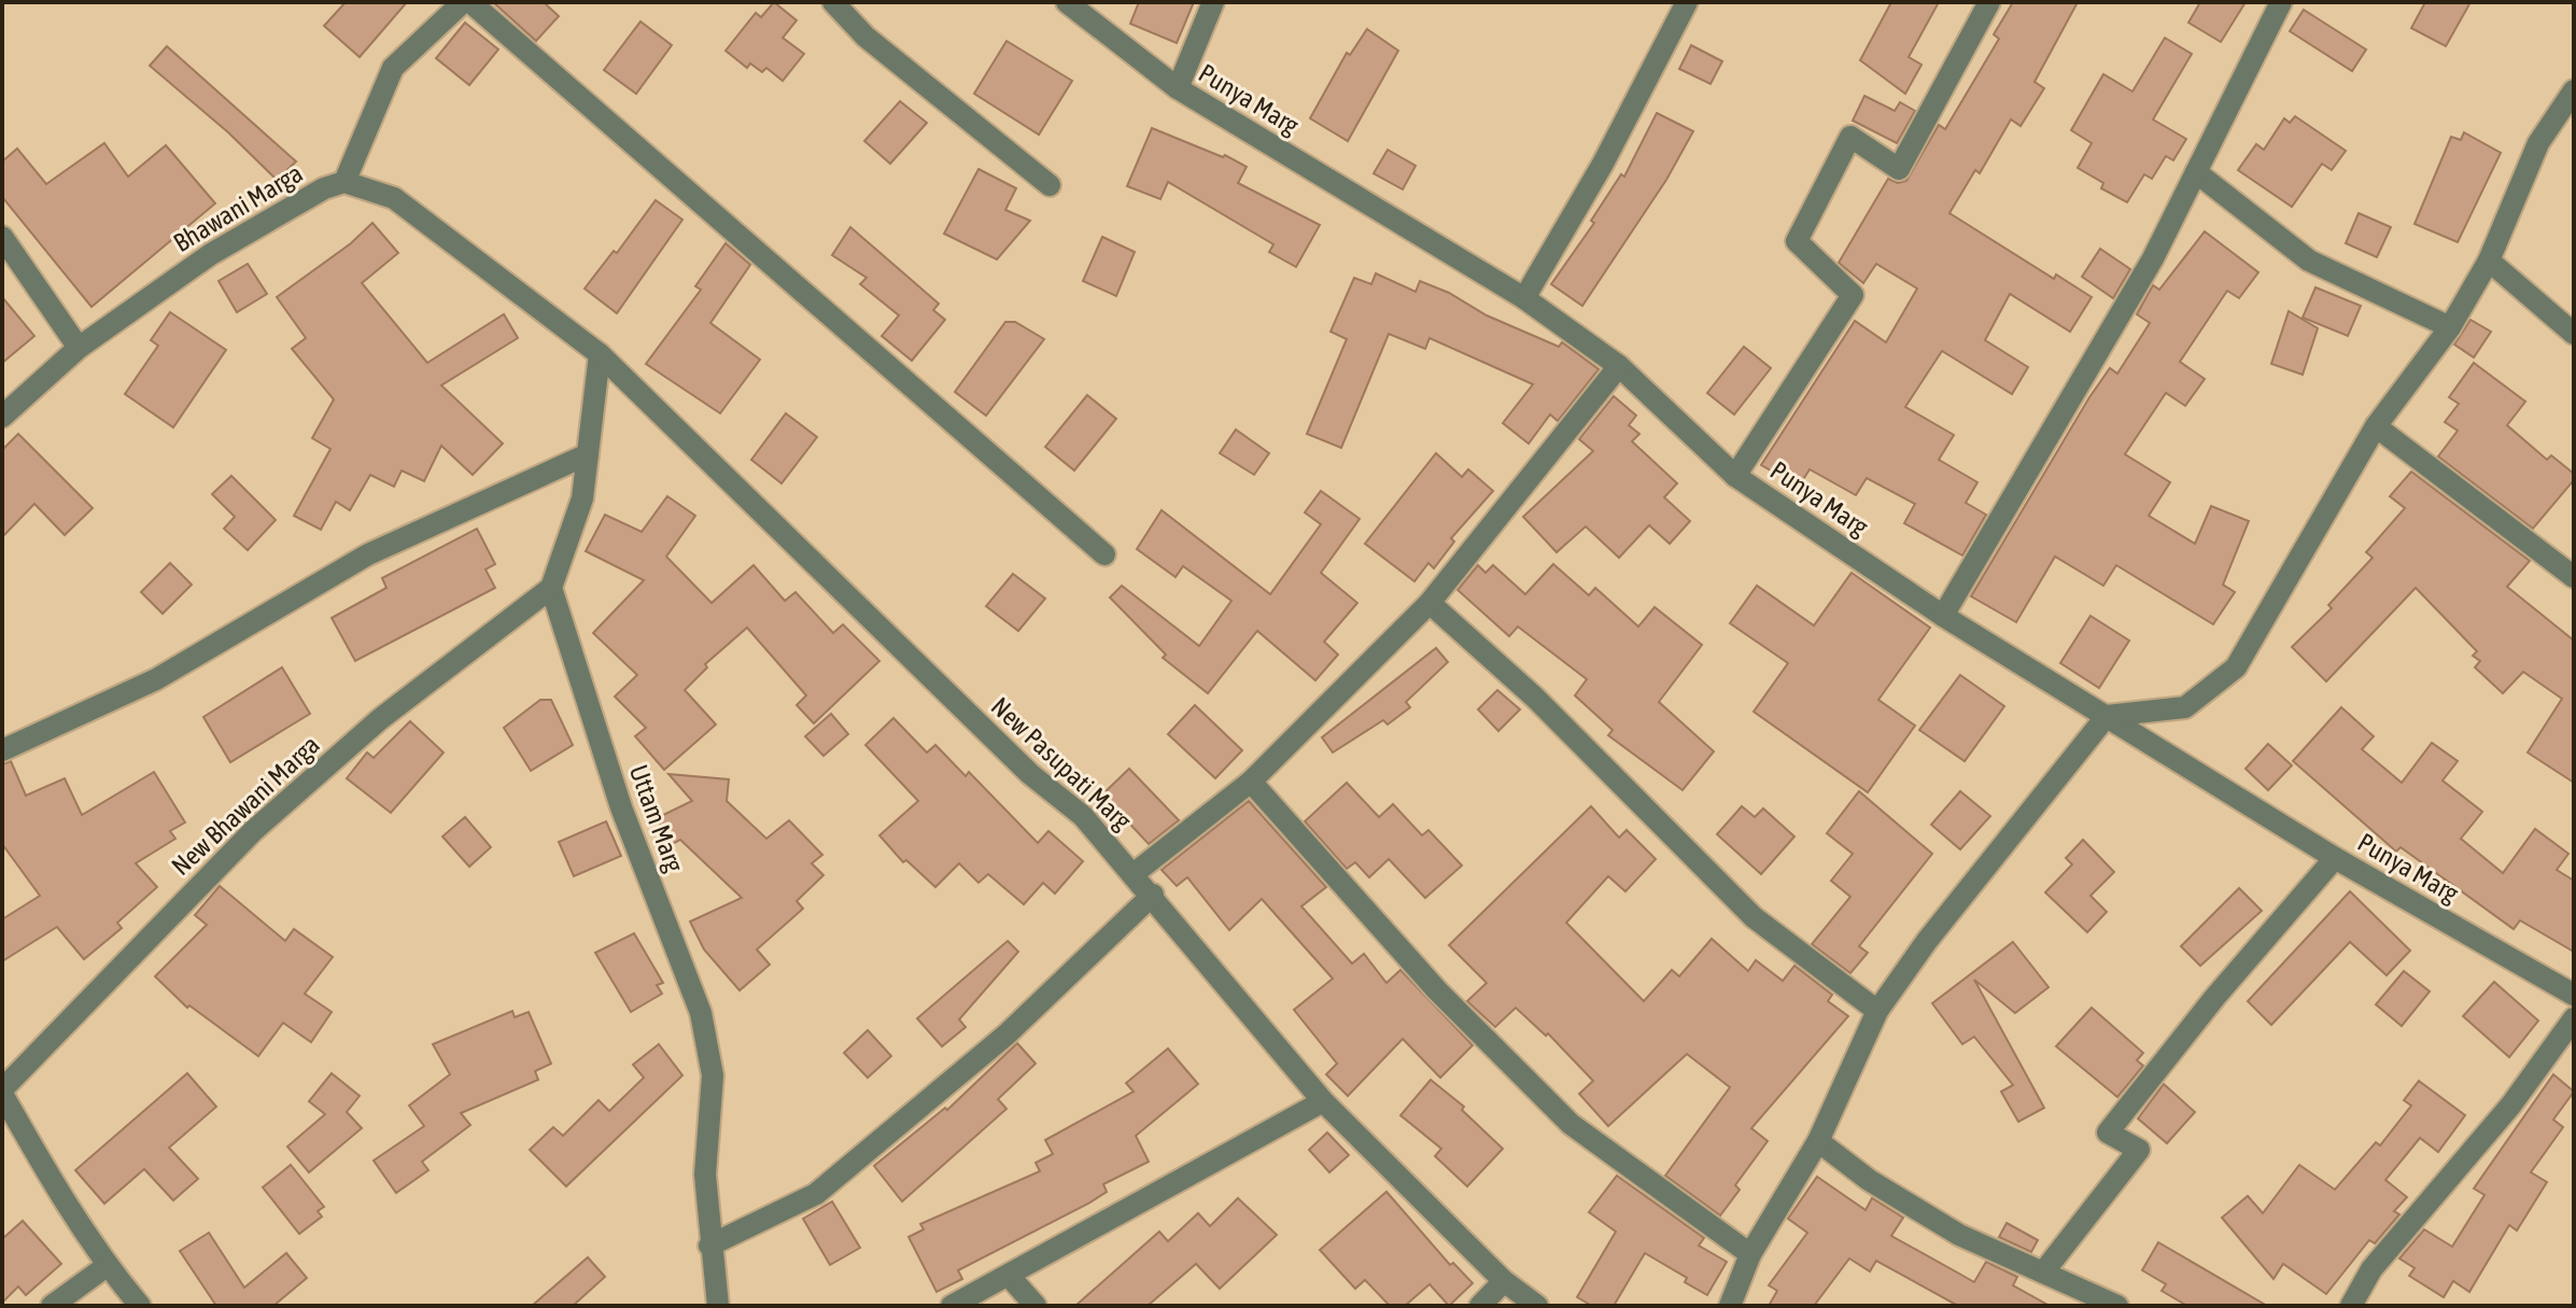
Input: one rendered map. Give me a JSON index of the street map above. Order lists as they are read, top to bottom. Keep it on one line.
{"streets":{"street":["Punya Marg","Bhawani Marga","New Pasupati Marg","New Bhawani Marga","Uttam Marg"]},"crossings":[["Bhawani Marga","New Pasupati Marg"],["New Bhawani Marga","Uttam Marg"]]}
